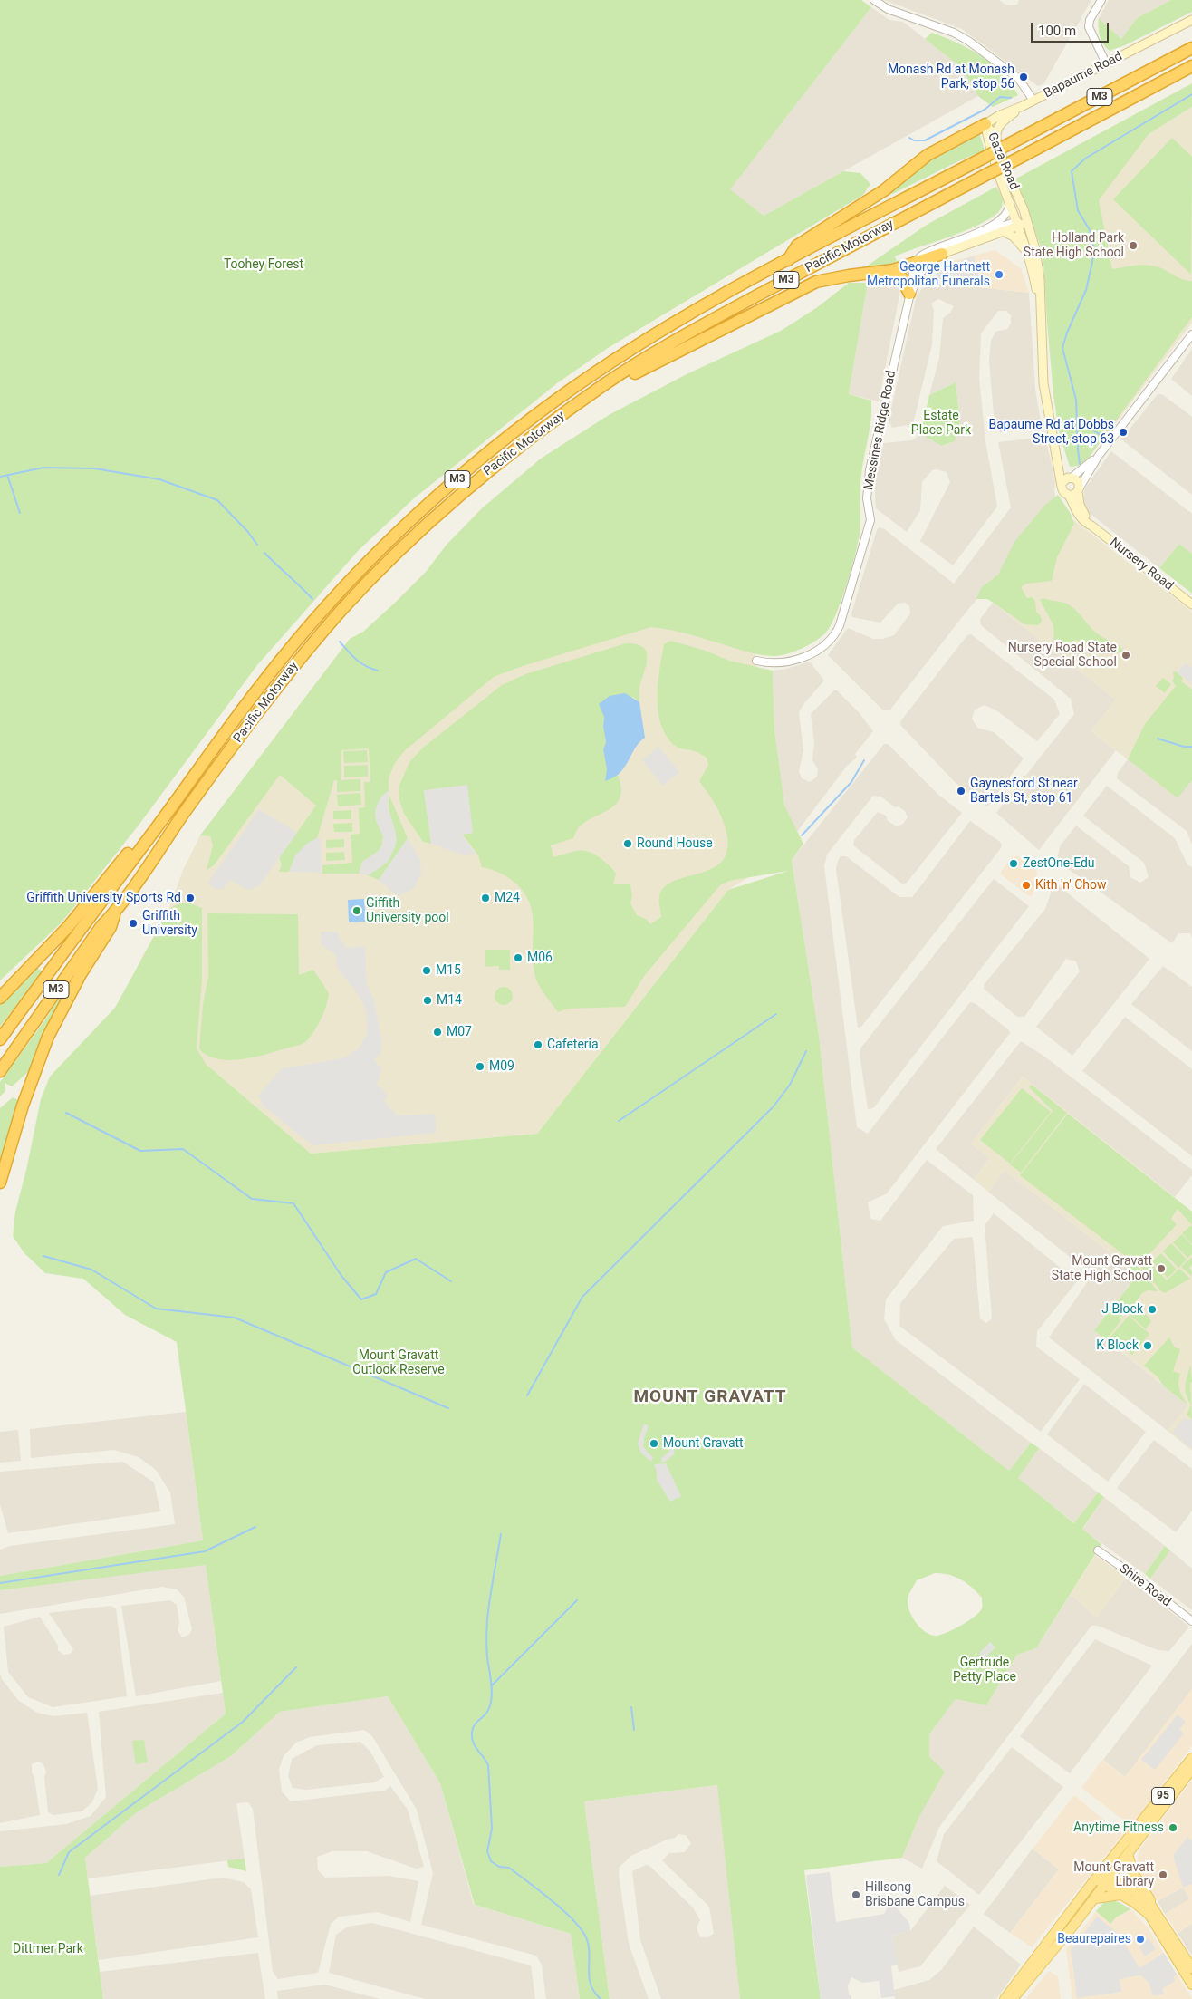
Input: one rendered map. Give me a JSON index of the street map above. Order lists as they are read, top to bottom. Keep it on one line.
{"streets":{"highway":["M3","Pacific Motorway"],"main road":["Bapaume Road","Gaza Road","Messines Ridge Road","Nursery Road","95"],"street":["Shire Road"]},"crossings":[["Bapaume Road","Gaza Road"],["Gaza Road","Messines Ridge Road"],["Gaza Road","Nursery Road"]],"districts":["MOUNT GRAVATT"],"parks":["Toohey Forest","Estate Place Park","Mount Gravatt Outlook Reserve","Gertrude Petty Place","Dittmer Park"],"places":["Monash Rd at Monash Park, stop 56","Holland Park State High School","George Hartnett Metropolitan Funerals","Bapaume Rd at Dobbs Street, stop 63","Nursery Road State Special School","Gaynesford St near Bartels St, stop 61","Round House","ZestOne-Edu","Kith 'n' Chow","Griffith University Sports Rd","M24","Giffith University pool","Griffith University","M06","M15","M14","M07","Cafeteria","M09","Mount Gravatt State High School","J Block","K Block","Mount Gravatt","Anytime Fitness","Mount Gravatt Library","Hillsong Brisbane Campus","Beaurepaires"],"scale_bar":"100 m"}
